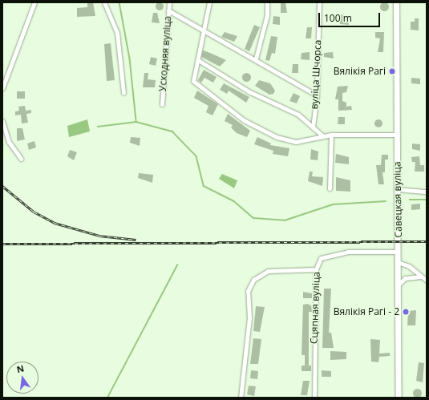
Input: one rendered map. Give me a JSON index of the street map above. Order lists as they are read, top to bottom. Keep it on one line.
{"streets":{"main road":["Савецкая вуліца"],"street":["Усходняя вуліца","вуліца Шчорса","Сцяпная вуліца"]},"crossings":[["Савецкая вуліца","Сцяпная вуліца"]],"places":["Вялікія Рагі","Вялікія Рагі - 2"],"scale_bar":"100 m","north":"top"}
